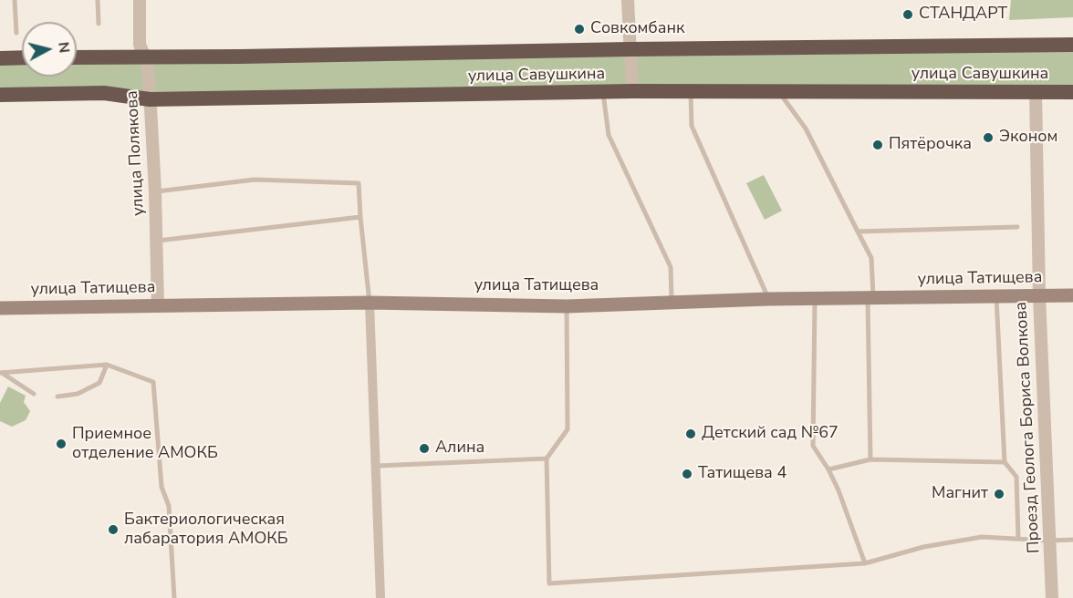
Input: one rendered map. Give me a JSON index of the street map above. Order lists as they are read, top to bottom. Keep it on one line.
{"streets":{"highway":["улица Савушкина"],"main road":["улица Татищева"],"street":["улица Полякова","Проезд Геолога Бориса Волкова"]},"crossings":[["улица Савушкина","улица Полякова"],["улица Савушкина","Проезд Геолога Бориса Волкова"],["улица Полякова","улица Татищева"],["улица Татищева","Проезд Геолога Бориса Волкова"]],"places":["СТАНДАРТ","Совкомбанк","Эконом","Пятёрочка","Детский сад №67","Приемное отделение АМОКБ","Алина","Татищева 4","Магнит","Бактериологическая лабаратория АМОКБ"],"north":"right"}
